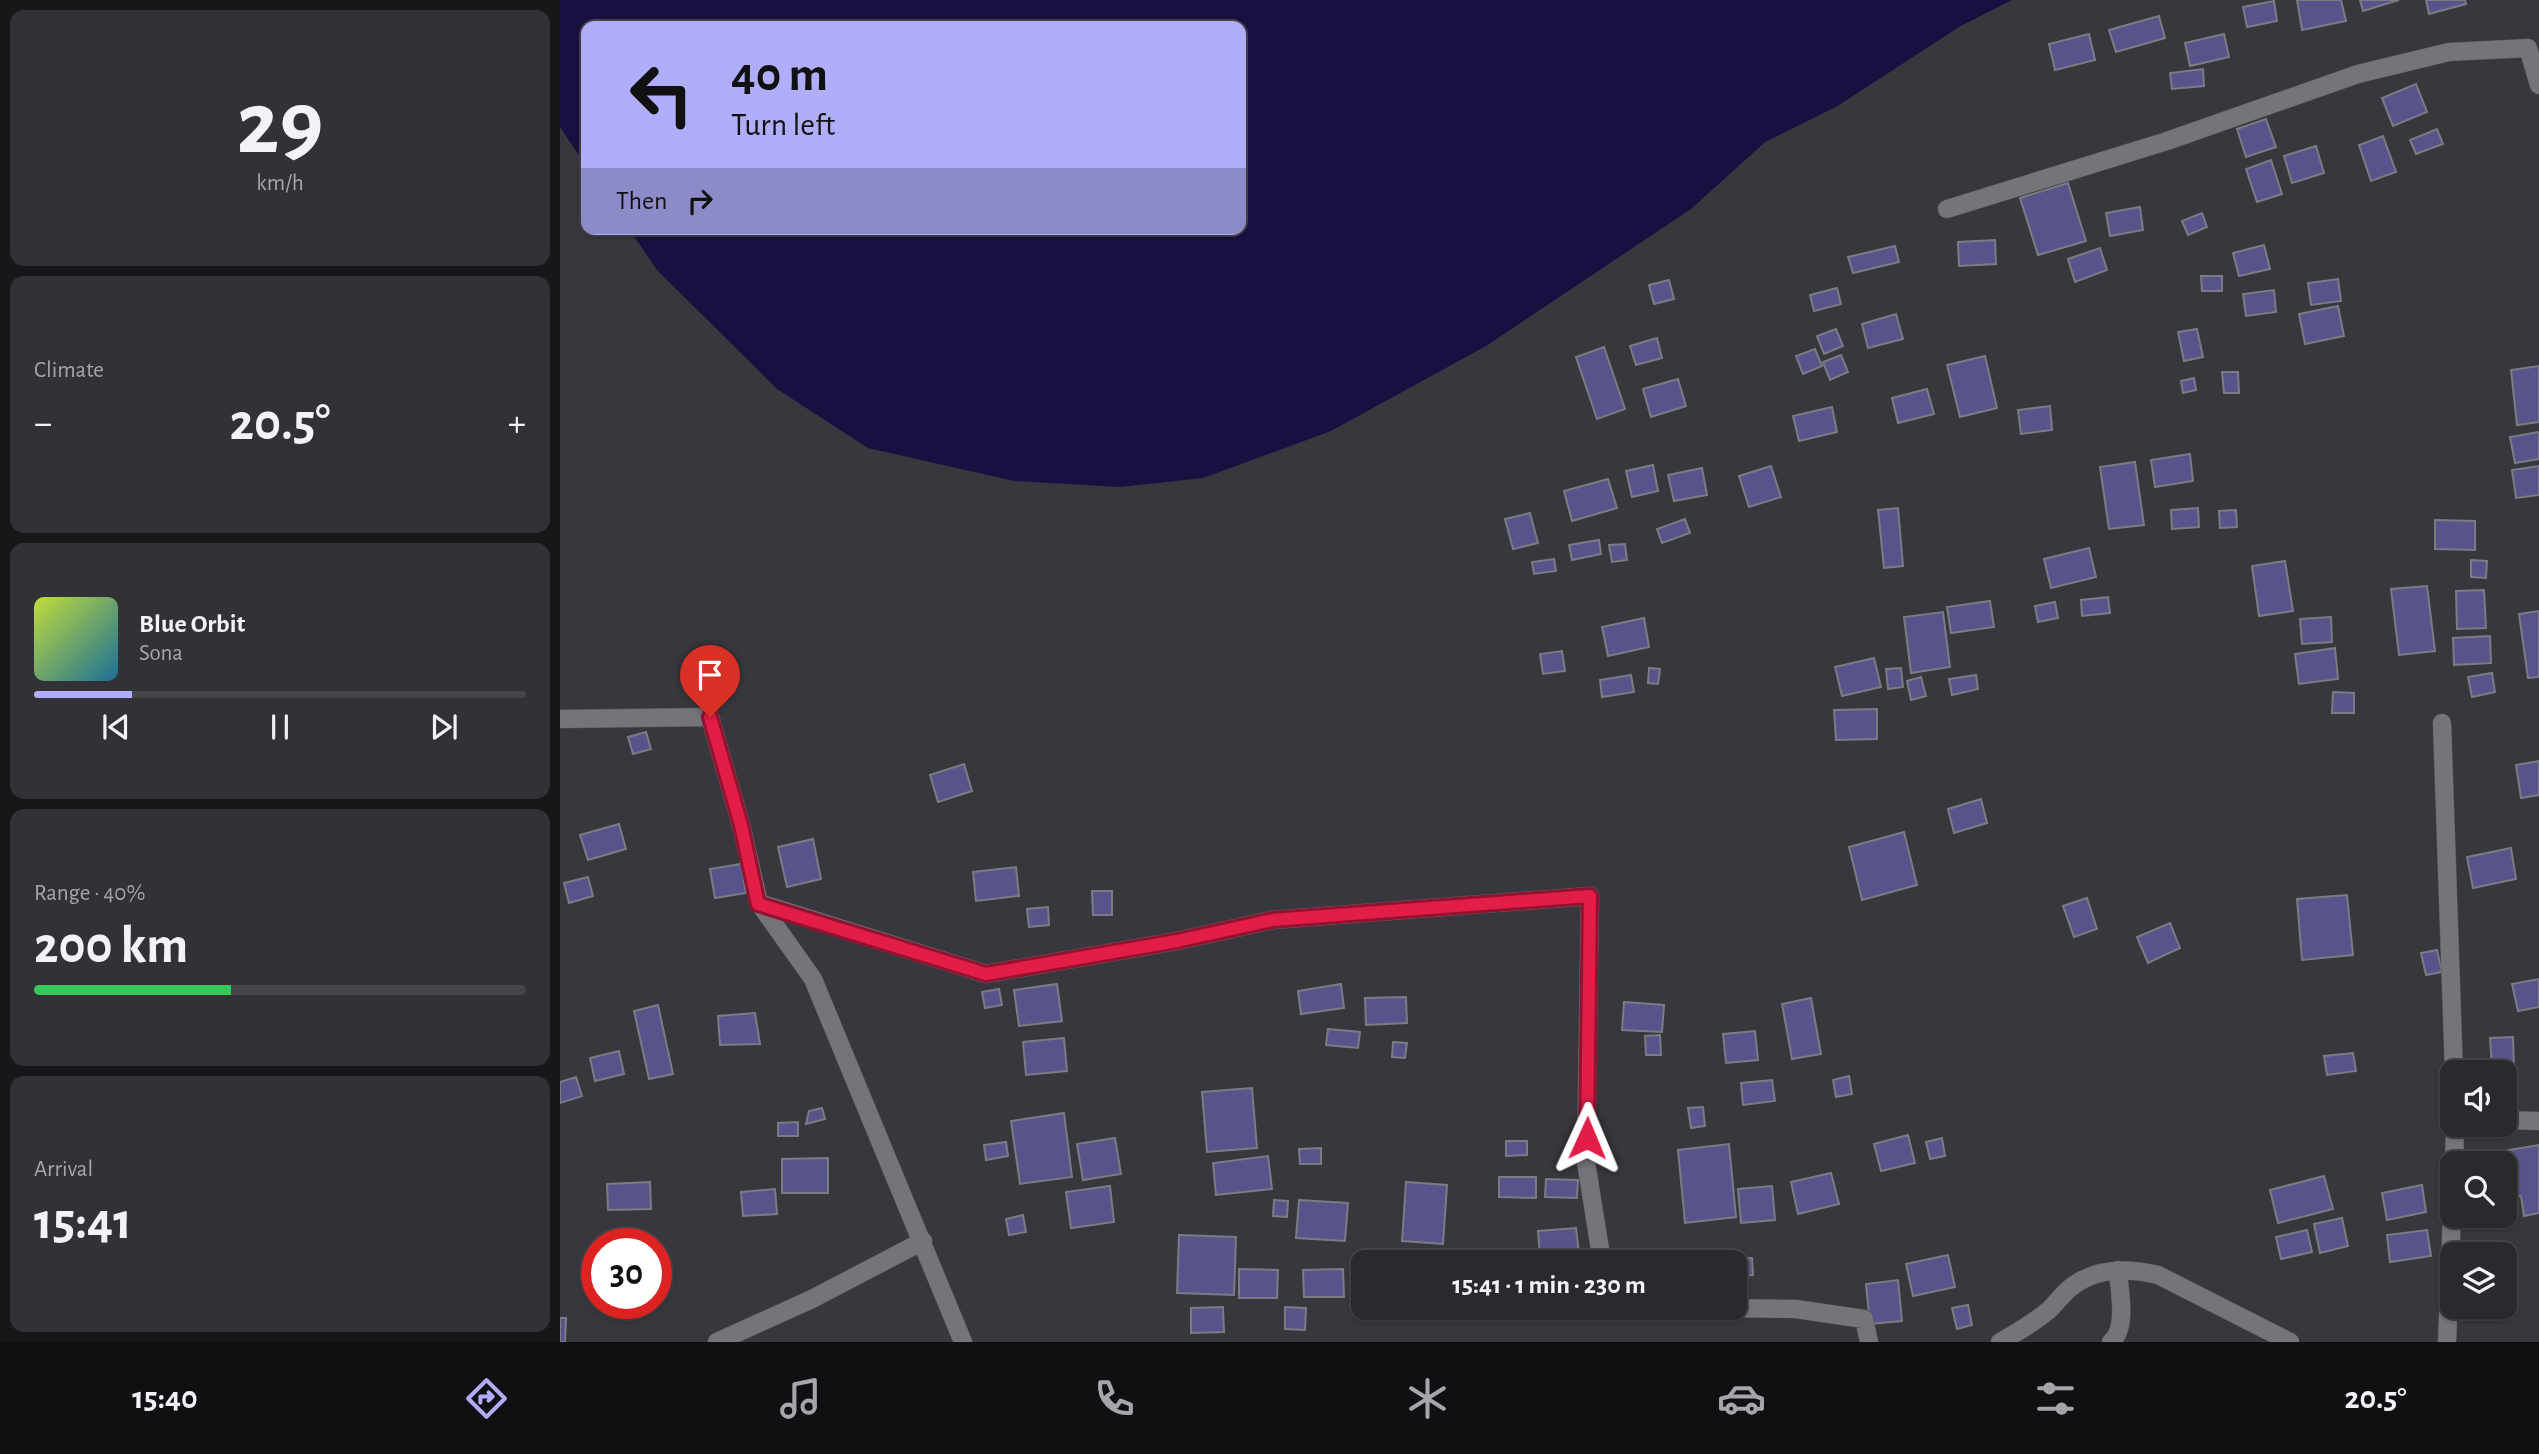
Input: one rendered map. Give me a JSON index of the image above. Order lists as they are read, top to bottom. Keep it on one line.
{"page":{"tile":[["29","km/h"],"Climate",["Range · 40%","200 km"],["Arrival","15:41"]],"turn":["40 m","Turn left"],"then":"Then","heat":["−","20.5°","+"],"song":["Blue Orbit","Sona"],"limit":"30","trip":"15:41 · 1 min · 230 m","tabs":["15:40","20.5°"]}}
